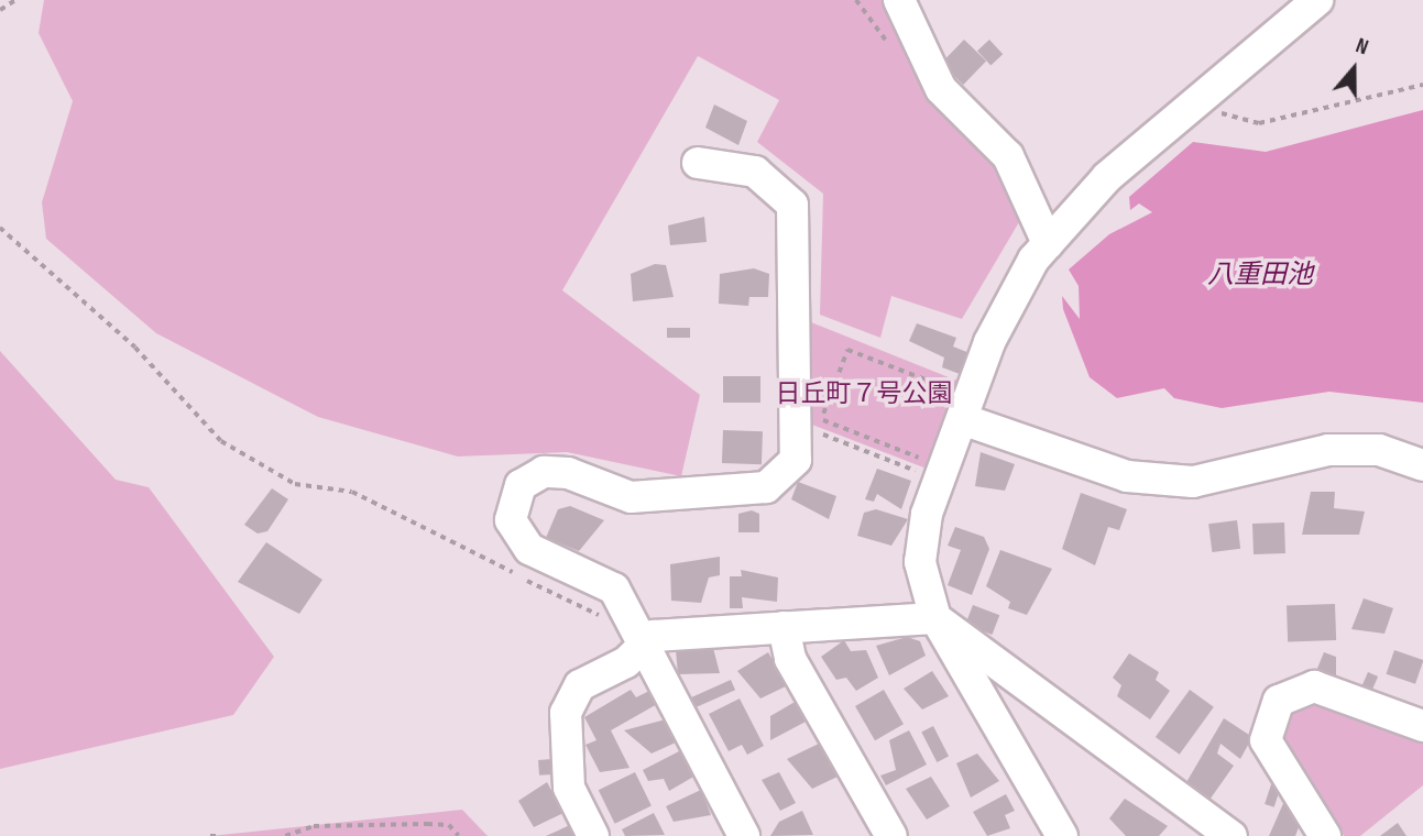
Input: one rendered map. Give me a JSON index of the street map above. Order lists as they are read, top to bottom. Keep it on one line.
{"water":["八重田池"],"parks":["日丘町７号公園"],"north":"top"}
